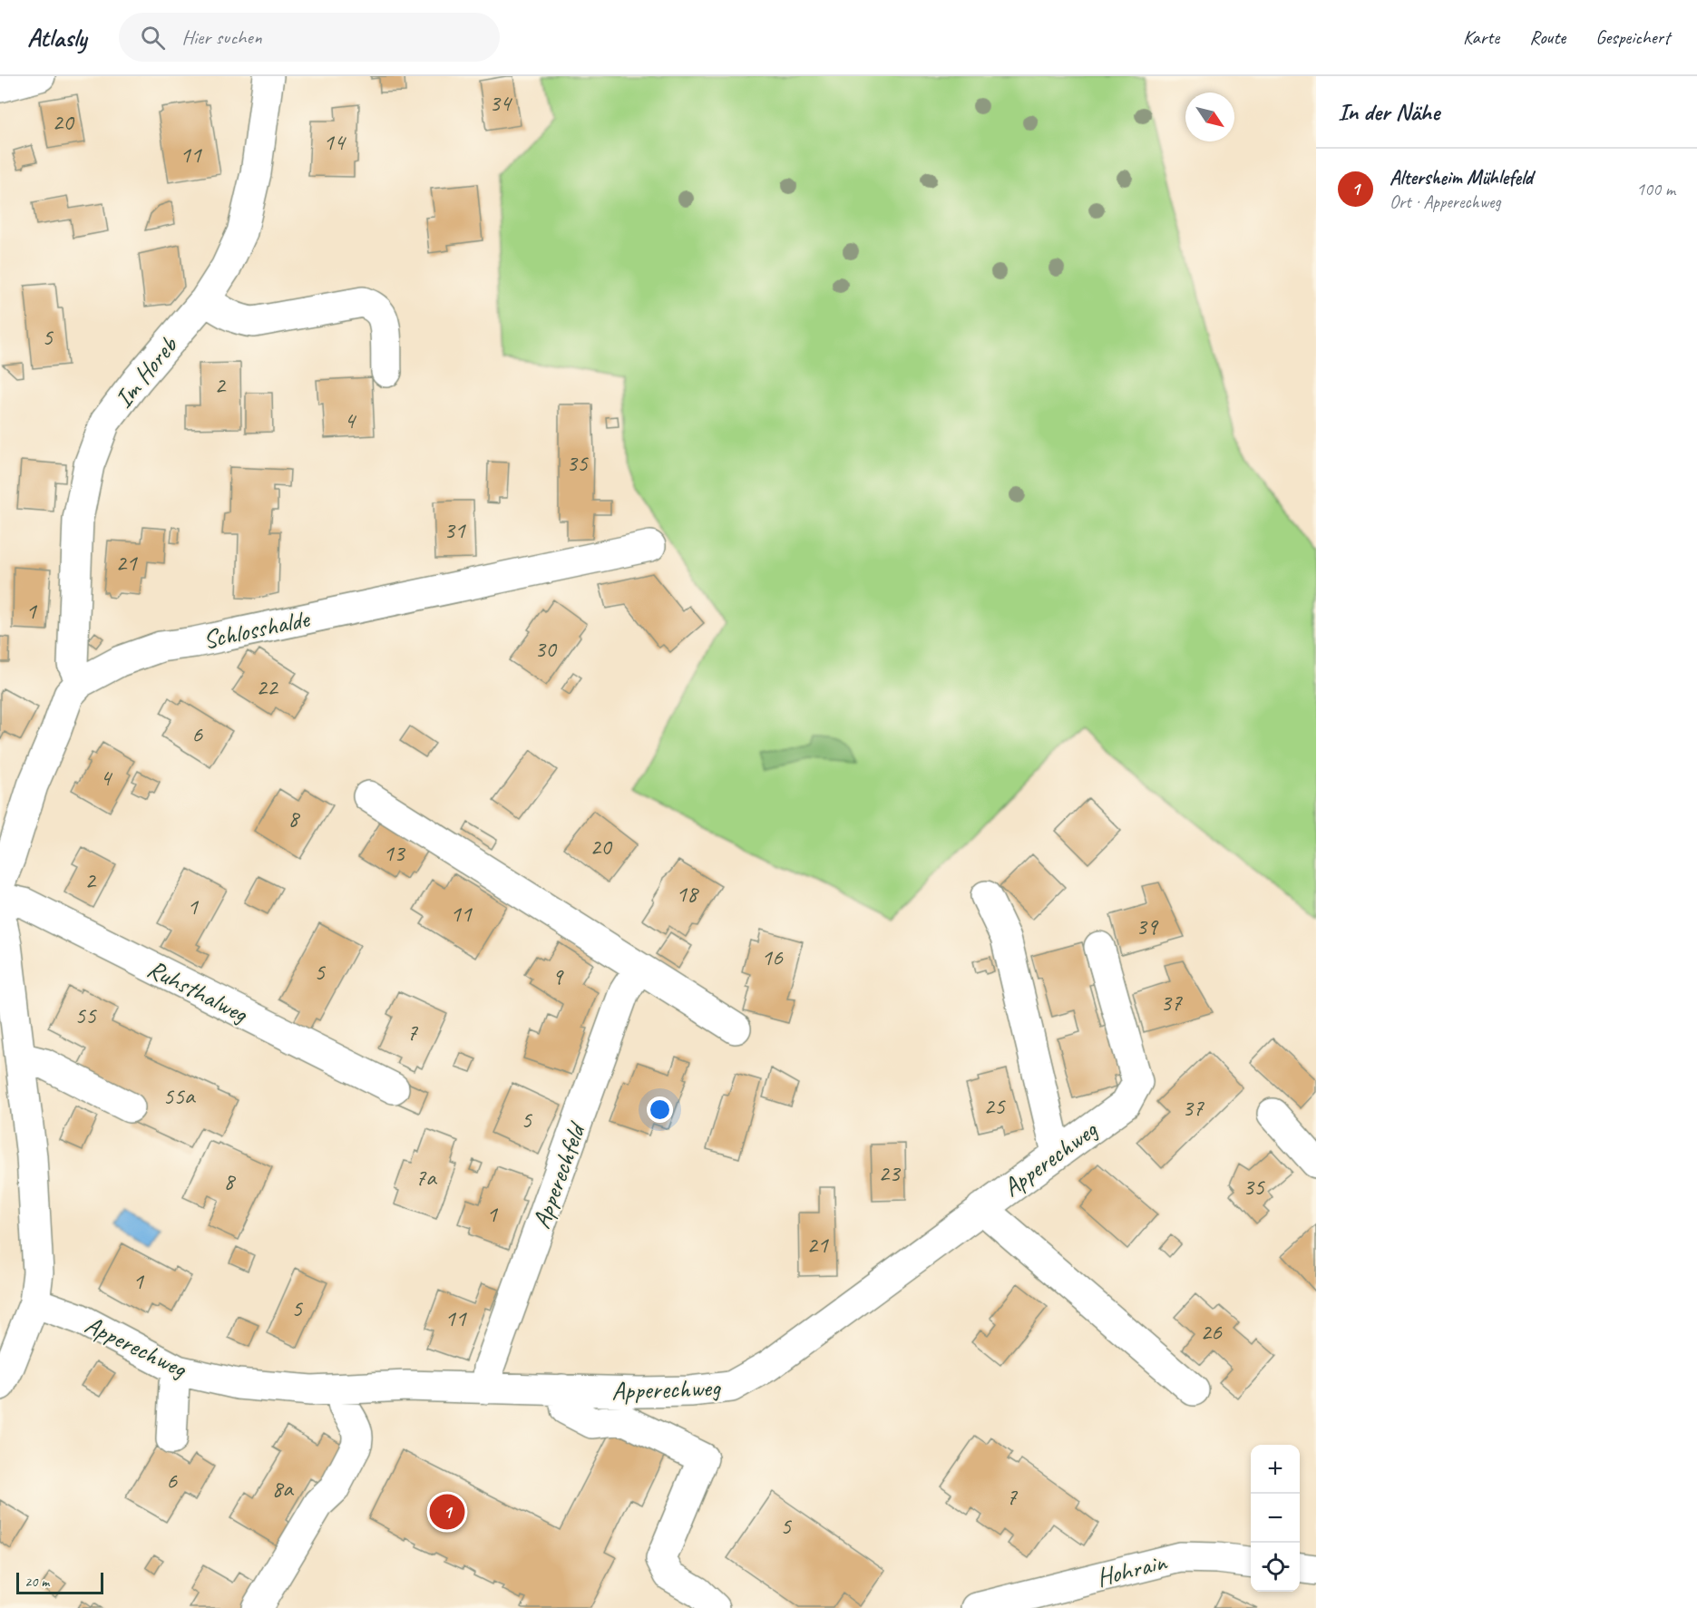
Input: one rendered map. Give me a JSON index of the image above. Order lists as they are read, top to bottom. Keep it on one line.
{"streets":{"street":["Im Horeb","Schlosshalde","Ruhsthalweg","Apperechweg","Apperechfeld","Hohrain"]},"crossings":[["Im Horeb","Schlosshalde"],["Apperechweg","Apperechfeld"]],"house_numbers":["34","20","14","11","5","2","4","35","31","21","1","30","22","6","4","8","20","13","2","18","1","11","39","16","5","9","37","55","7","55a","25","37","5","23","7a","8","35","1","21","1","5","11","26","6","8a","7","5"],"scale_bar":"20 m","north":"bottom right","page":{"header":"Atlasly","search":"Hier suchen","nav":["Karte","Route","Gespeichert"],"heading":"In der Nähe","list":[{"mark":"1","name":"Altersheim Mühlefeld","note":"Ort · Apperechweg","value":"100 m"}],"map_buttons":["+","−"],"pins":"1","scale":"20 m"}}
